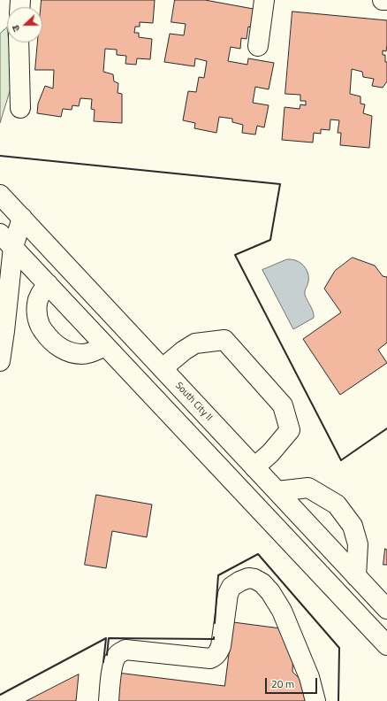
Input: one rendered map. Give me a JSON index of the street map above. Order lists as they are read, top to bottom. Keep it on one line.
{"streets":{"main road":["South City II"]},"scale_bar":"20 m","north":"left"}
